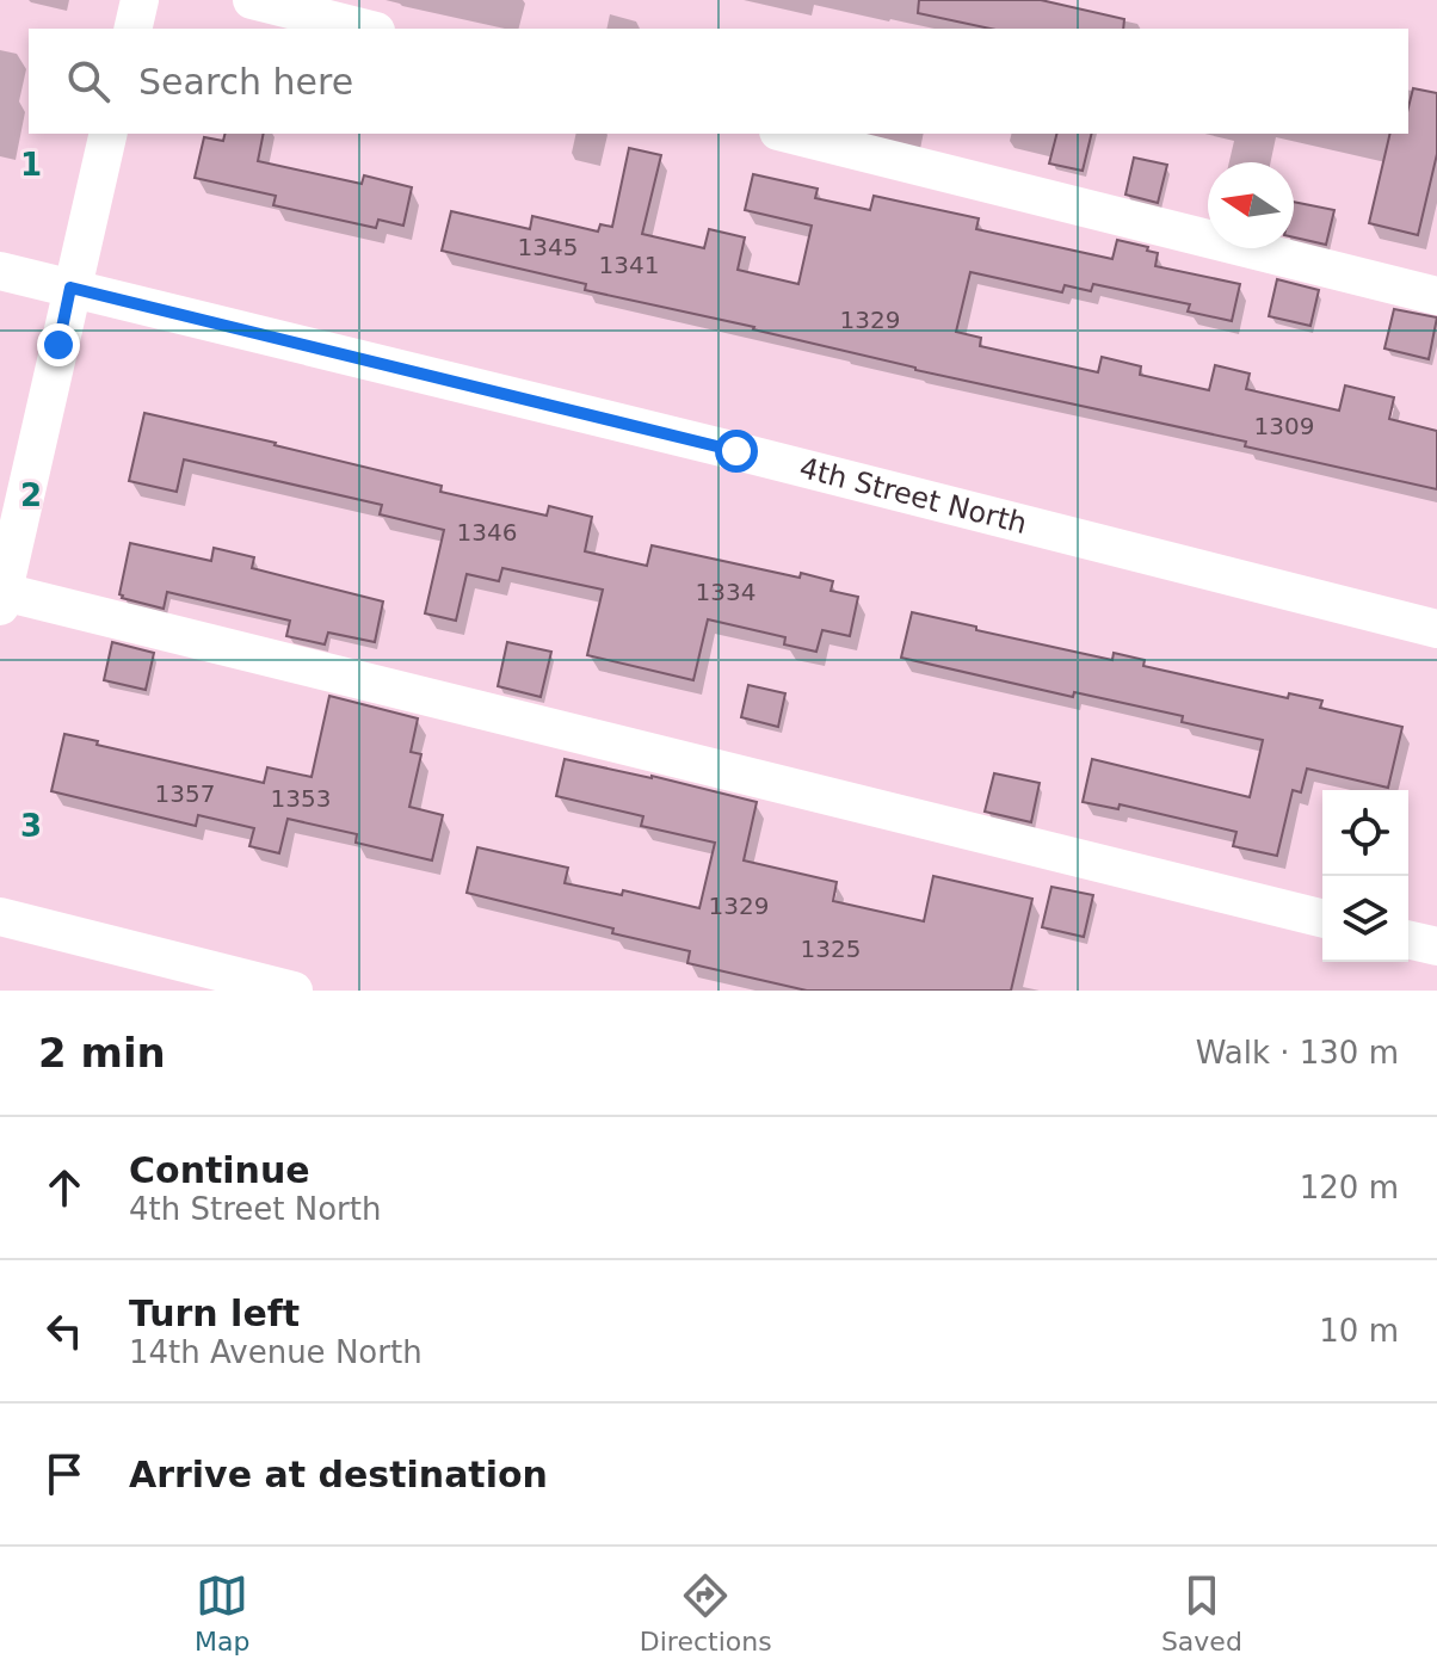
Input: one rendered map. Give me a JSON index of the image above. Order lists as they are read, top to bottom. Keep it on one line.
{"streets":{"street":["4th Street North"]},"house_numbers":["1345","1341","1329","1309","1346","1334","1357","1353","1329","1325"],"north":"left","page":{"search":"Search here","heading":["2 min","Walk · 130 m"],"list":[["Continue","4th Street North","120 m"],["Turn left","14th Avenue North","10 m"],"Arrive at destination"],"nav":["Map","Directions","Saved"]},"grid":{"rows":["1","2","3"]}}
